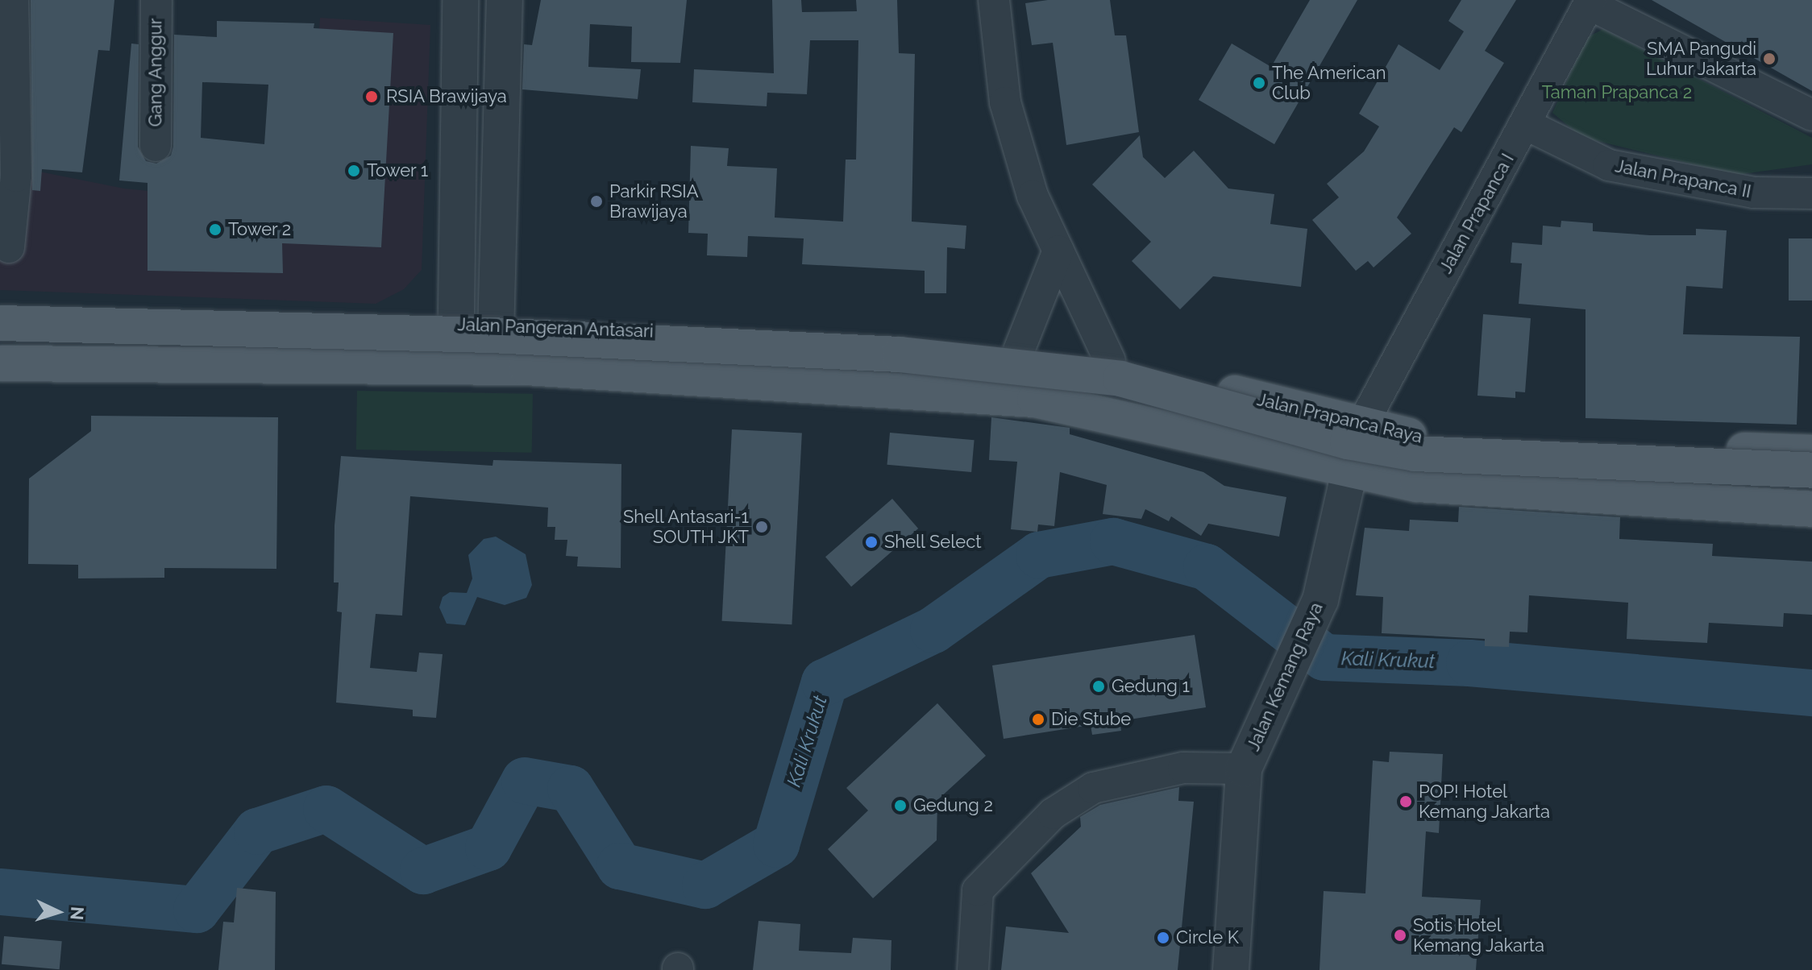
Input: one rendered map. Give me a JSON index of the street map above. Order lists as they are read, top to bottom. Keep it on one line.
{"streets":{"main road":["Jalan Pangeran Antasari","Jalan Prapanca Raya"],"street":["Gang Anggur","Jalan Prapanca II","Jalan Prapanca I","Jalan Kemang Raya"]},"crossings":[["Jalan Prapanca II","Jalan Prapanca I"],["Jalan Prapanca I","Jalan Prapanca Raya"],["Jalan Prapanca I","Jalan Kemang Raya"],["Jalan Pangeran Antasari","Jalan Prapanca Raya"],["Jalan Prapanca Raya","Jalan Kemang Raya"]],"water":["Kali Krukut"],"parks":["Taman Prapanca 2"],"places":["SMA Pangudi Luhur Jakarta","The American Club","RSIA Brawijaya","Tower 1","Parkir RSIA Brawijaya","Tower 2","Shell Antasari-1 SOUTH JKT","Shell Select","Gedung 1","Die Stube","POP! Hotel Kemang Jakarta","Gedung 2","Sotis Hotel Kemang Jakarta","Circle K"],"north":"right"}
